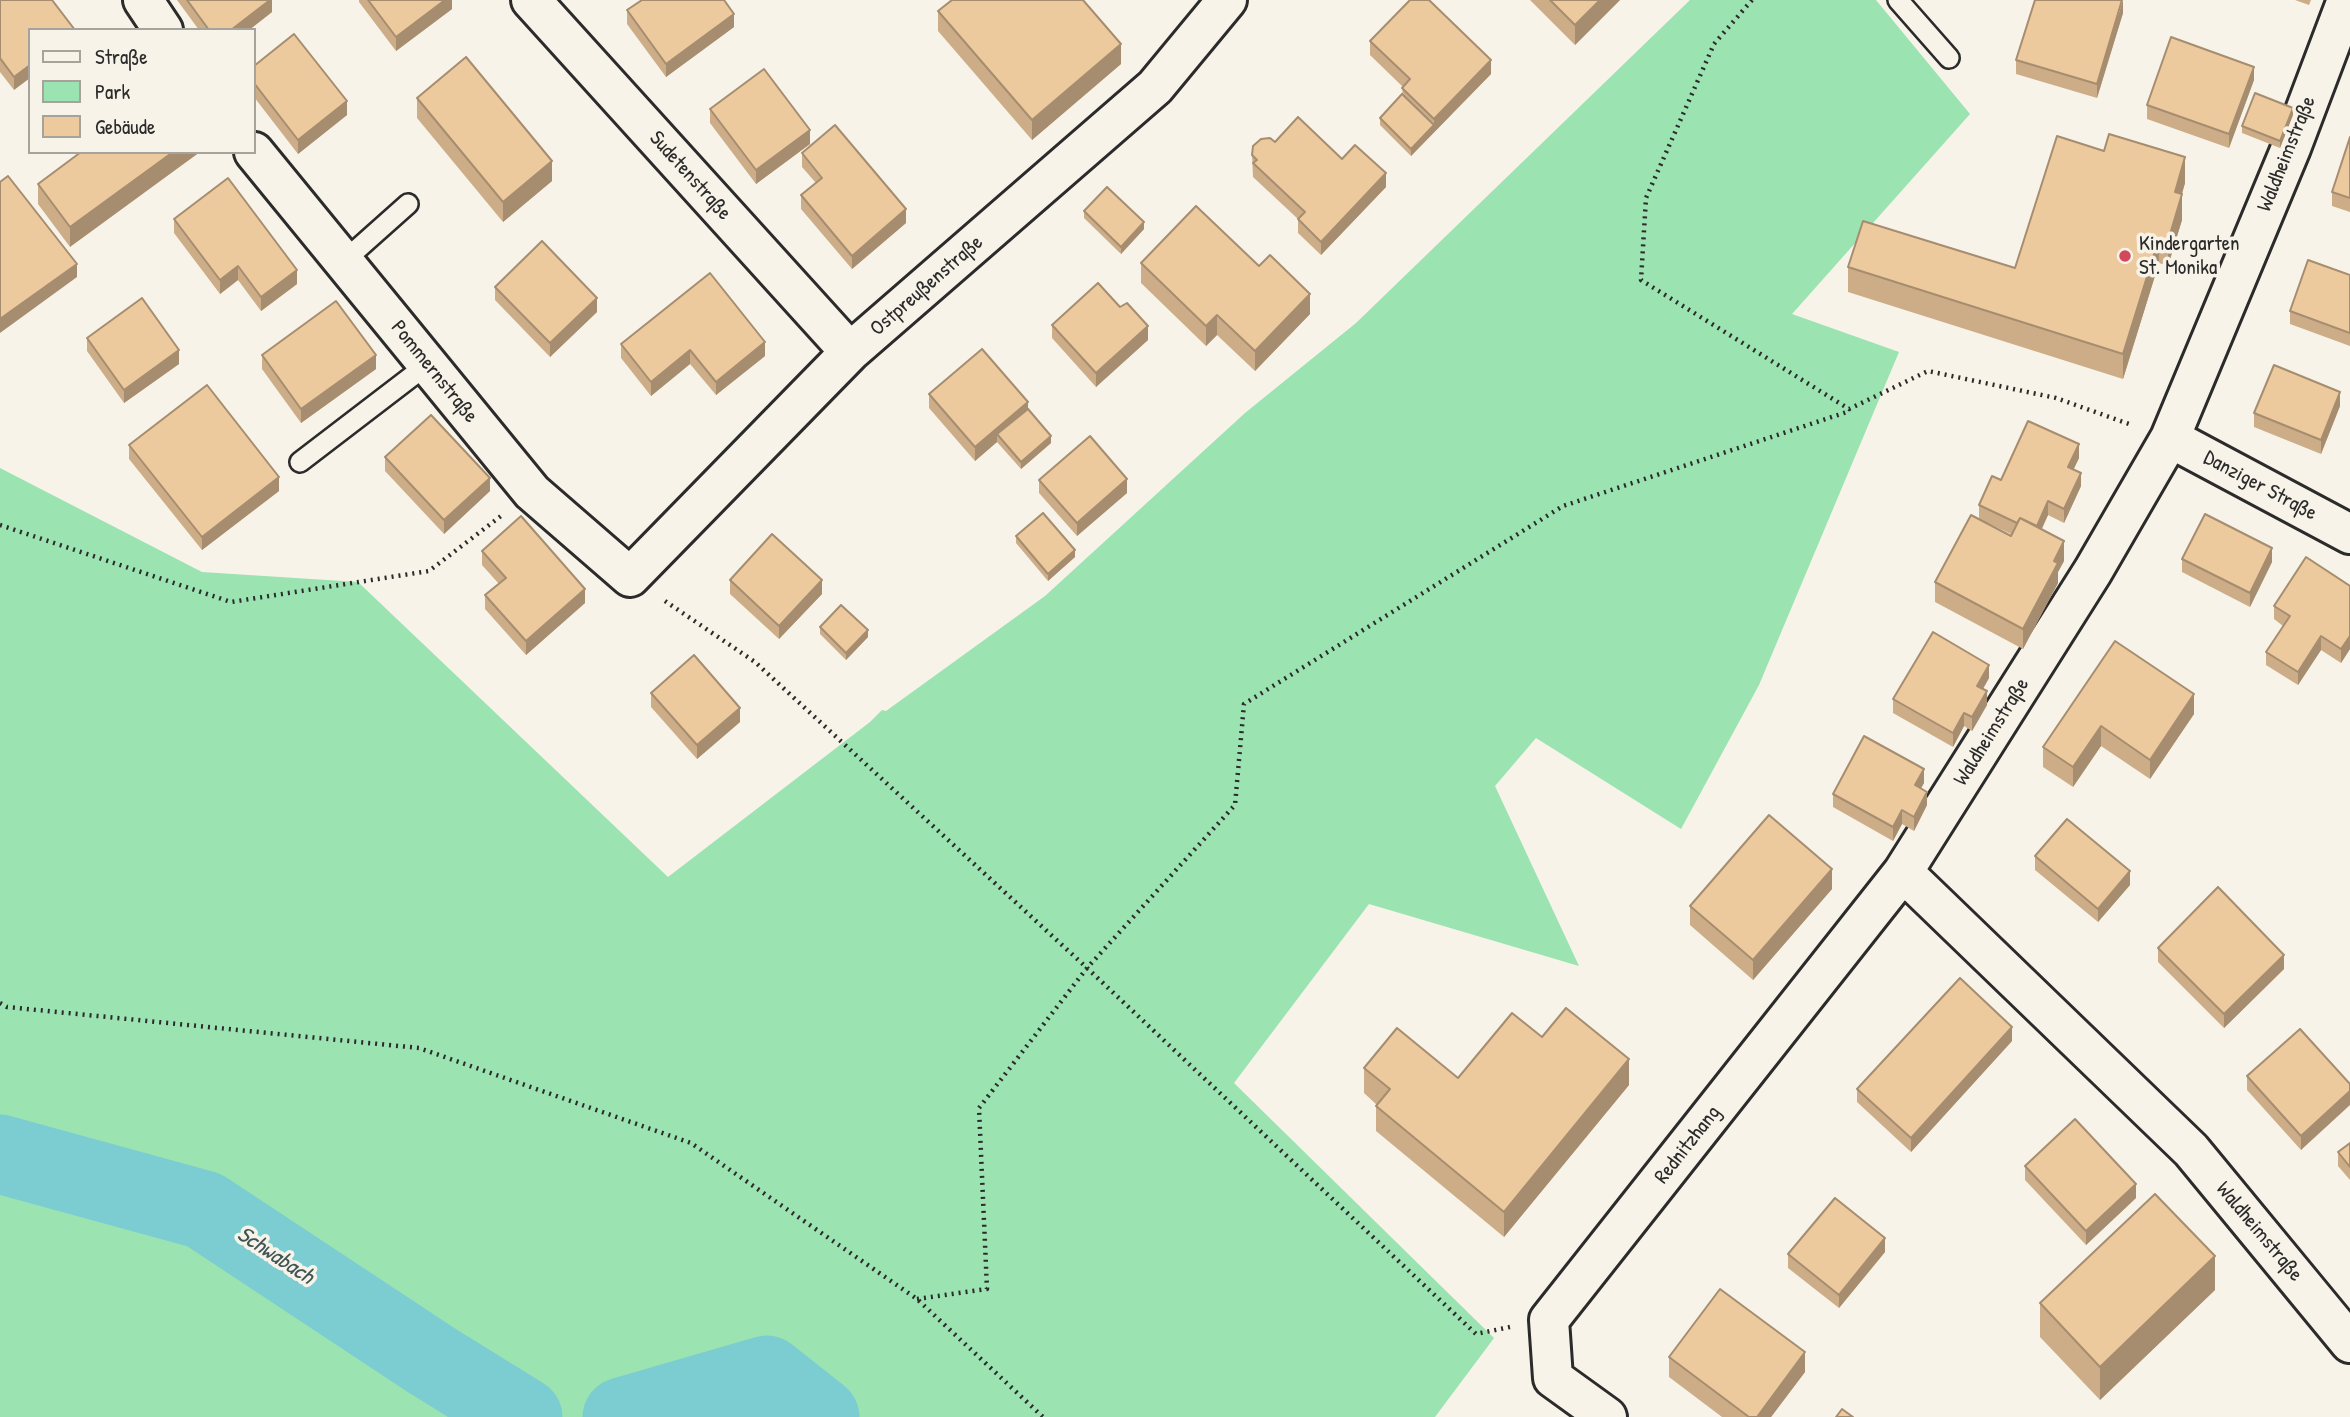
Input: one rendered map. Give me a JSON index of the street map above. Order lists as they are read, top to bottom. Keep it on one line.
{"streets":{"street":["Waldheimstraße","Sudetenstraße","Ostpreußenstraße","Pommernstraße","Danziger Straße","Rednitzhang"]},"crossings":[["Waldheimstraße","Danziger Straße"],["Waldheimstraße","Rednitzhang"],["Sudetenstraße","Ostpreußenstraße"],["Ostpreußenstraße","Pommernstraße"]],"water":["Schwabach"],"places":["Kindergarten St. Monika"],"legend":["Straße","Park","Gebäude"]}
